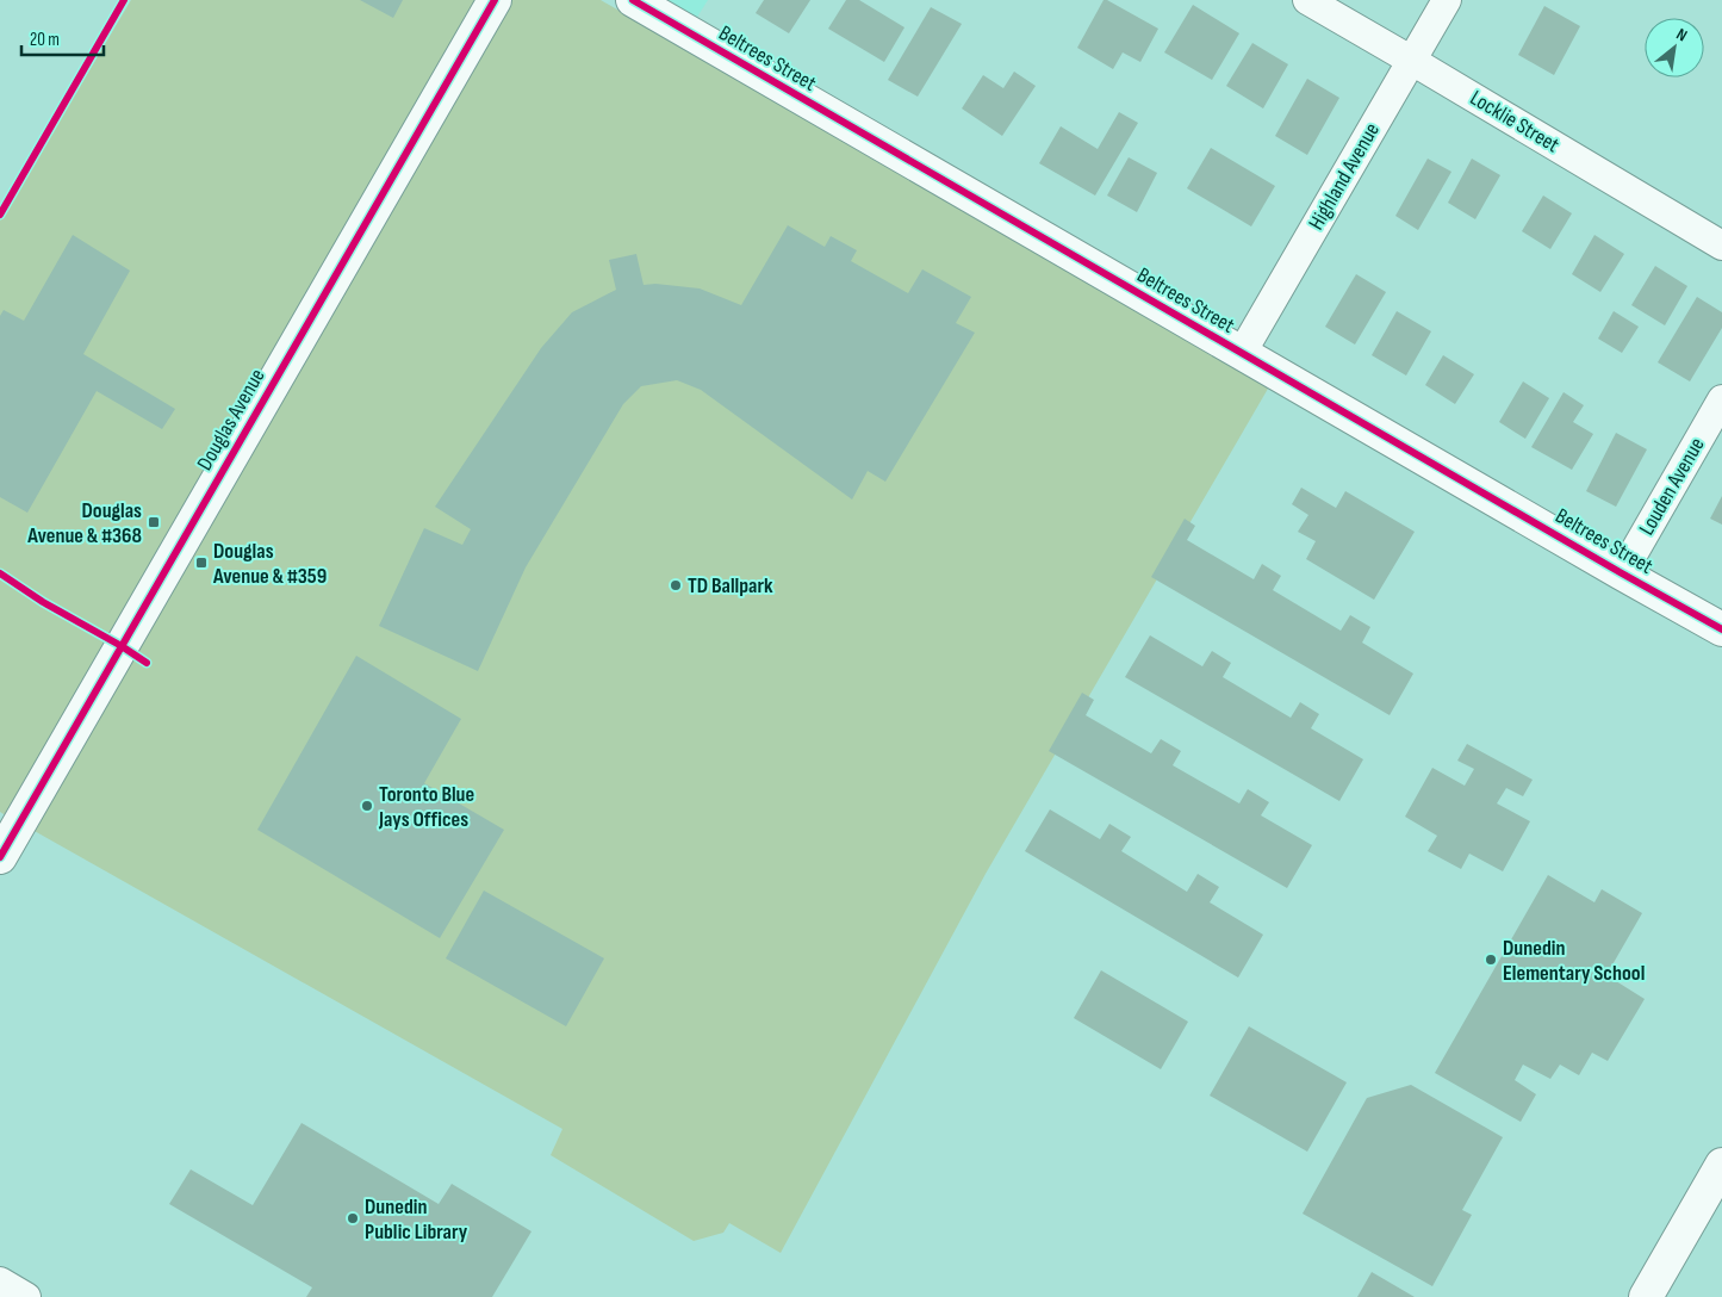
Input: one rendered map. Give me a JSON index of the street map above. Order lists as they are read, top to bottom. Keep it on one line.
{"streets":{"street":["Beltrees Street","Locklie Street","Highland Avenue","Douglas Avenue","Louden Avenue"]},"crossings":[["Beltrees Street","Highland Avenue"],["Beltrees Street","Louden Avenue"],["Locklie Street","Highland Avenue"]],"places":{"transit":["Douglas Avenue & #368","Douglas Avenue & #359"],"other":["TD Ballpark","Toronto Blue Jays Offices","Dunedin Elementary School","Dunedin Public Library"]},"scale_bar":"20 m","north":"top right"}
